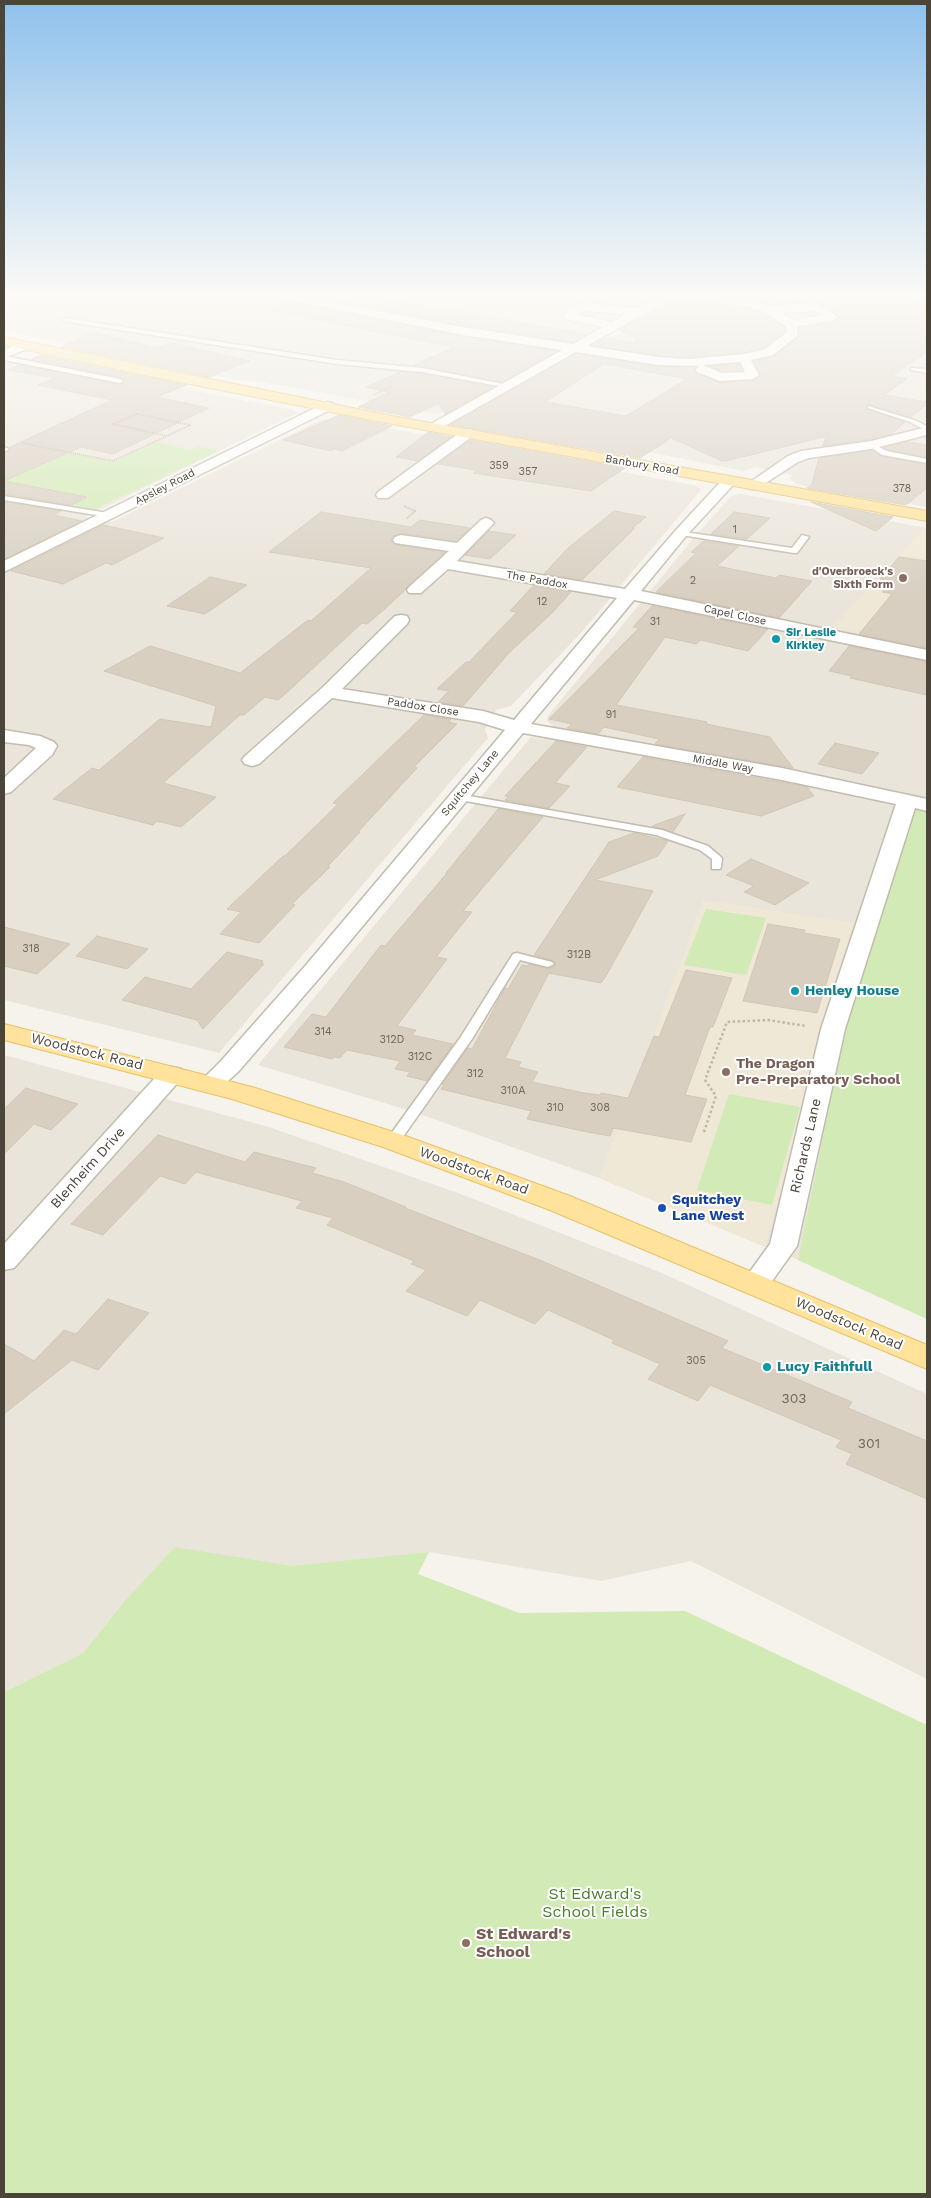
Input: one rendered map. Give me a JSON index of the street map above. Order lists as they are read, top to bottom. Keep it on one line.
{"streets":{"main road":["Banbury Road","Woodstock Road"],"street":["Apsley Road","The Paddox","Capel Close","Paddox Close","Middle Way","Squitchey Lane","Richards Lane","Blenheim Drive"]},"crossings":[["Banbury Road","Apsley Road"],["Banbury Road","Squitchey Lane"],["The Paddox","Capel Close"],["The Paddox","Squitchey Lane"],["Capel Close","Squitchey Lane"],["Paddox Close","Middle Way"],["Paddox Close","Squitchey Lane"],["Middle Way","Squitchey Lane"],["Middle Way","Richards Lane"],["Squitchey Lane","Woodstock Road"],["Woodstock Road","Richards Lane"],["Woodstock Road","Blenheim Drive"]],"parks":["St Edward's School Fields"],"places":["d'Overbroeck's Sixth Form","Sir Leslie Kirkley","Henley House","The Dragon Pre-Preparatory School","Squitchey Lane West","Lucy Faithfull","St Edward's School"],"house_numbers":["359","357","378","1","2","12","31","91","318","312B","314","312D","312C","312","310A","310","308","305","303","301"]}
